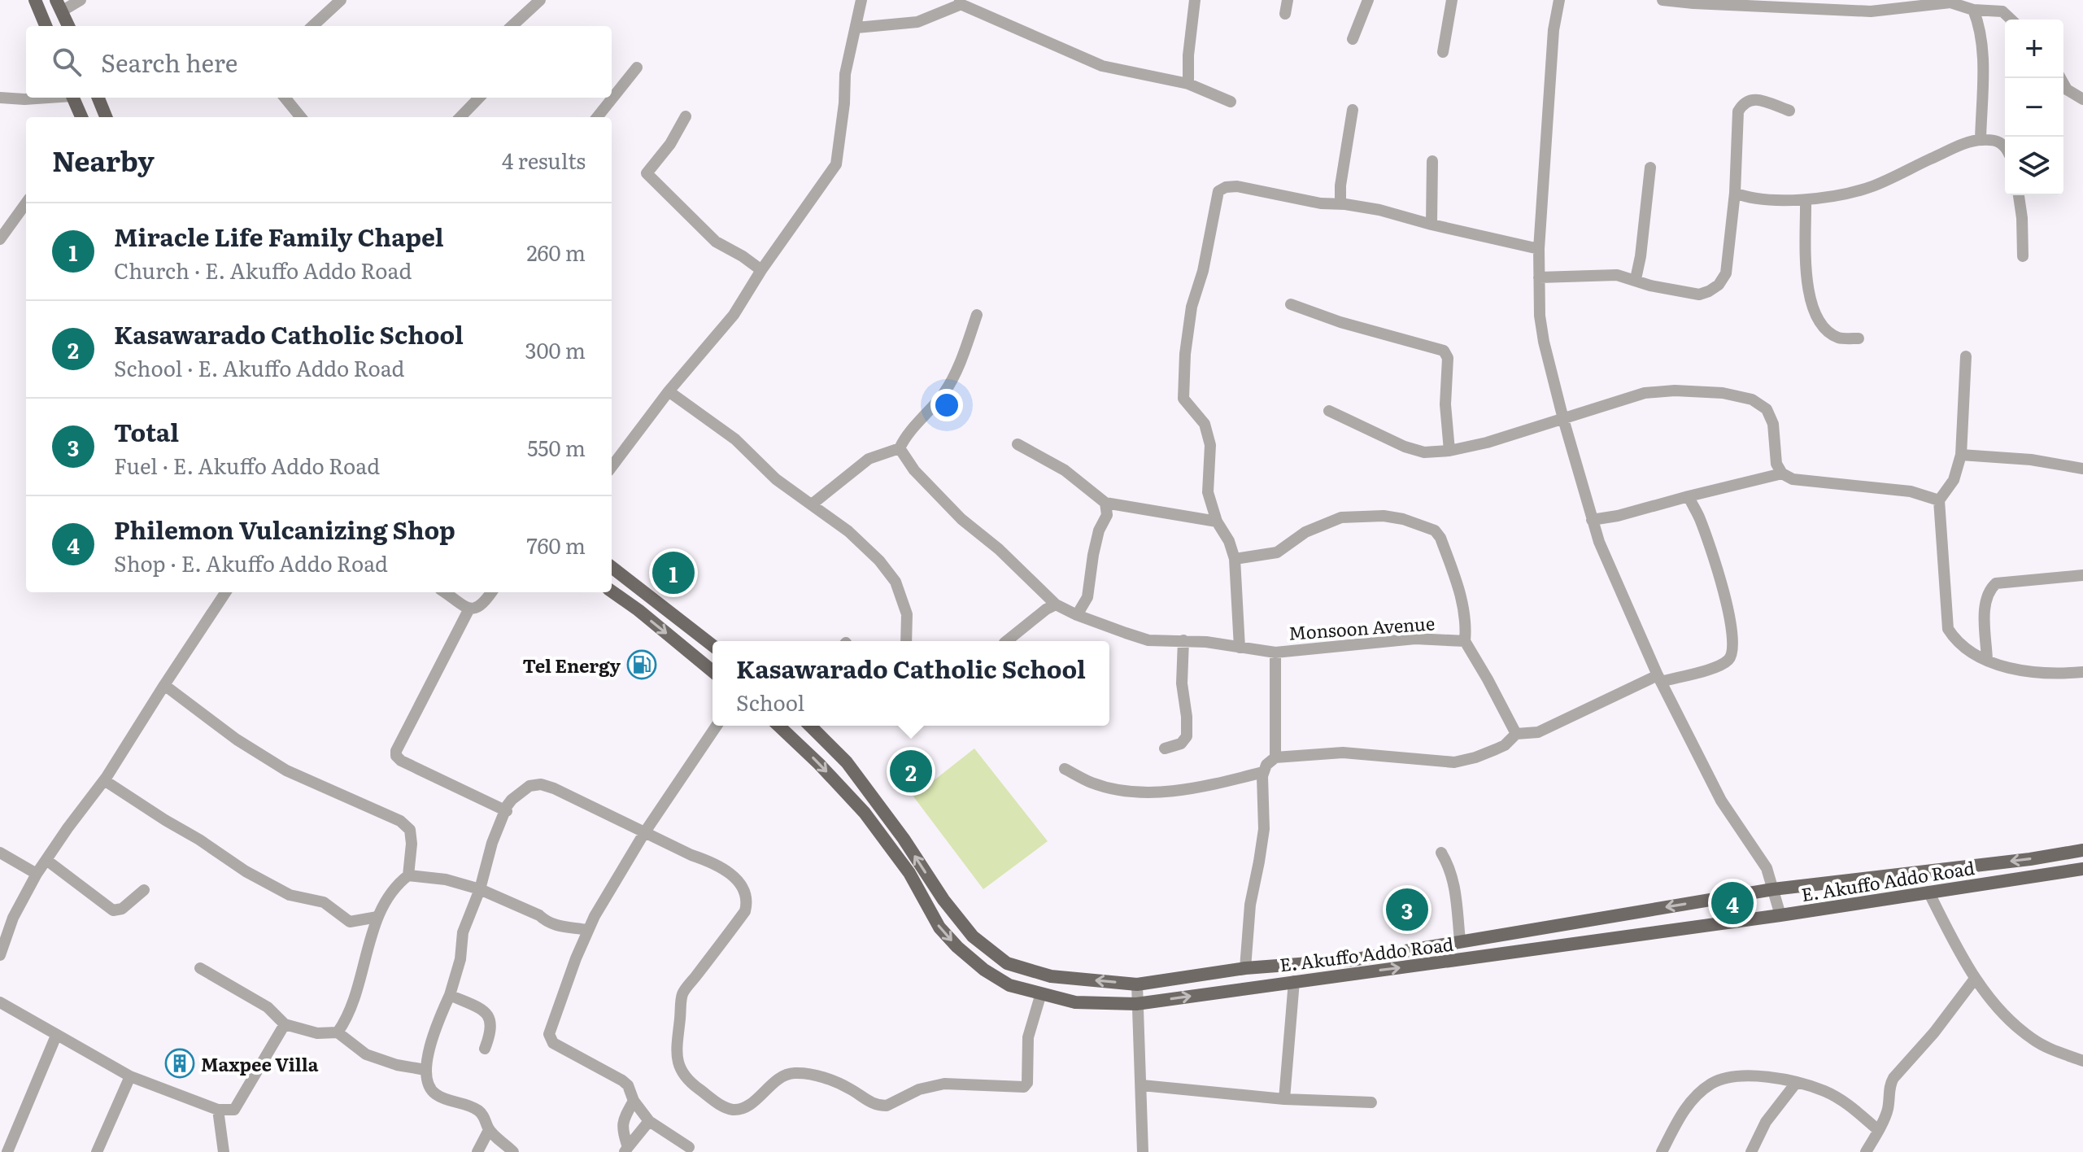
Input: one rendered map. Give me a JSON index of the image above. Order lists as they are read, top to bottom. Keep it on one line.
{"streets":{"main road":["E. Akuffo Addo Road"],"street":["Monsoon Avenue"]},"places":{"fuel station":["Tel Energy"],"building":["Maxpee Villa"]},"page":{"map_buttons":["+","−"],"search":"Search here","heading":["Nearby","4 results"],"list":[{"mark":"1","name":"Miracle Life Family Chapel","note":"Church · E. Akuffo Addo Road","value":"260 m"},{"mark":"2","name":"Kasawarado Catholic School","note":"School · E. Akuffo Addo Road","value":"300 m"},{"mark":"3","name":"Total","note":"Fuel · E. Akuffo Addo Road","value":"550 m"},{"mark":"4","name":"Philemon Vulcanizing Shop","note":"Shop · E. Akuffo Addo Road","value":"760 m"}],"pins":["1","2","4","3"],"popup":["Kasawarado Catholic School","School"]}}
